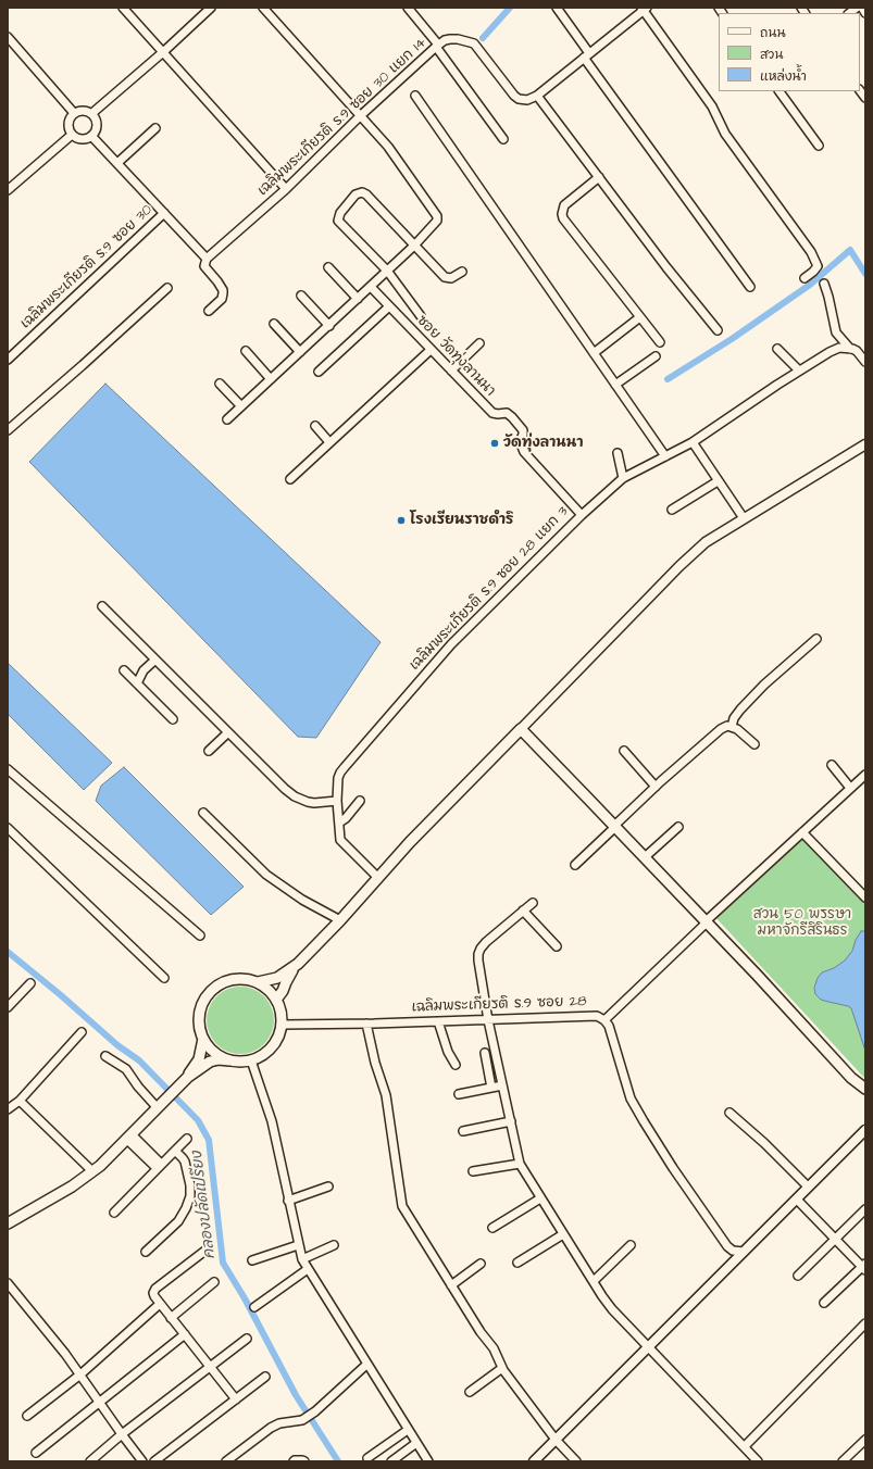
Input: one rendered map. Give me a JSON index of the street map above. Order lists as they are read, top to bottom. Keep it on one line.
{"streets":{"street":["เฉลิมพระเกียรติ ร.9 ซอย 30 แยก 14","เฉลิมพระเกียรติ ร.9 ซอย 30","ซอย วัดทุ่งลานนา","เฉลิมพระเกียรติ ร.9 ซอย 28 แยก 3","เฉลิมพระเกียรติ ร.9 ซอย 28"]},"crossings":[["ซอย วัดทุ่งลานนา","เฉลิมพระเกียรติ ร.9 ซอย 28 แยก 3"]],"water":["คลองปลัดเปรียง"],"parks":["สวน 50 พรรษา มหาจักรีสิรินธร"],"places":["วัดทุ่งลานนา","โรงเรียนราชดำริ"],"legend":["ถนน","สวน","แหล่งน้ำ"]}
